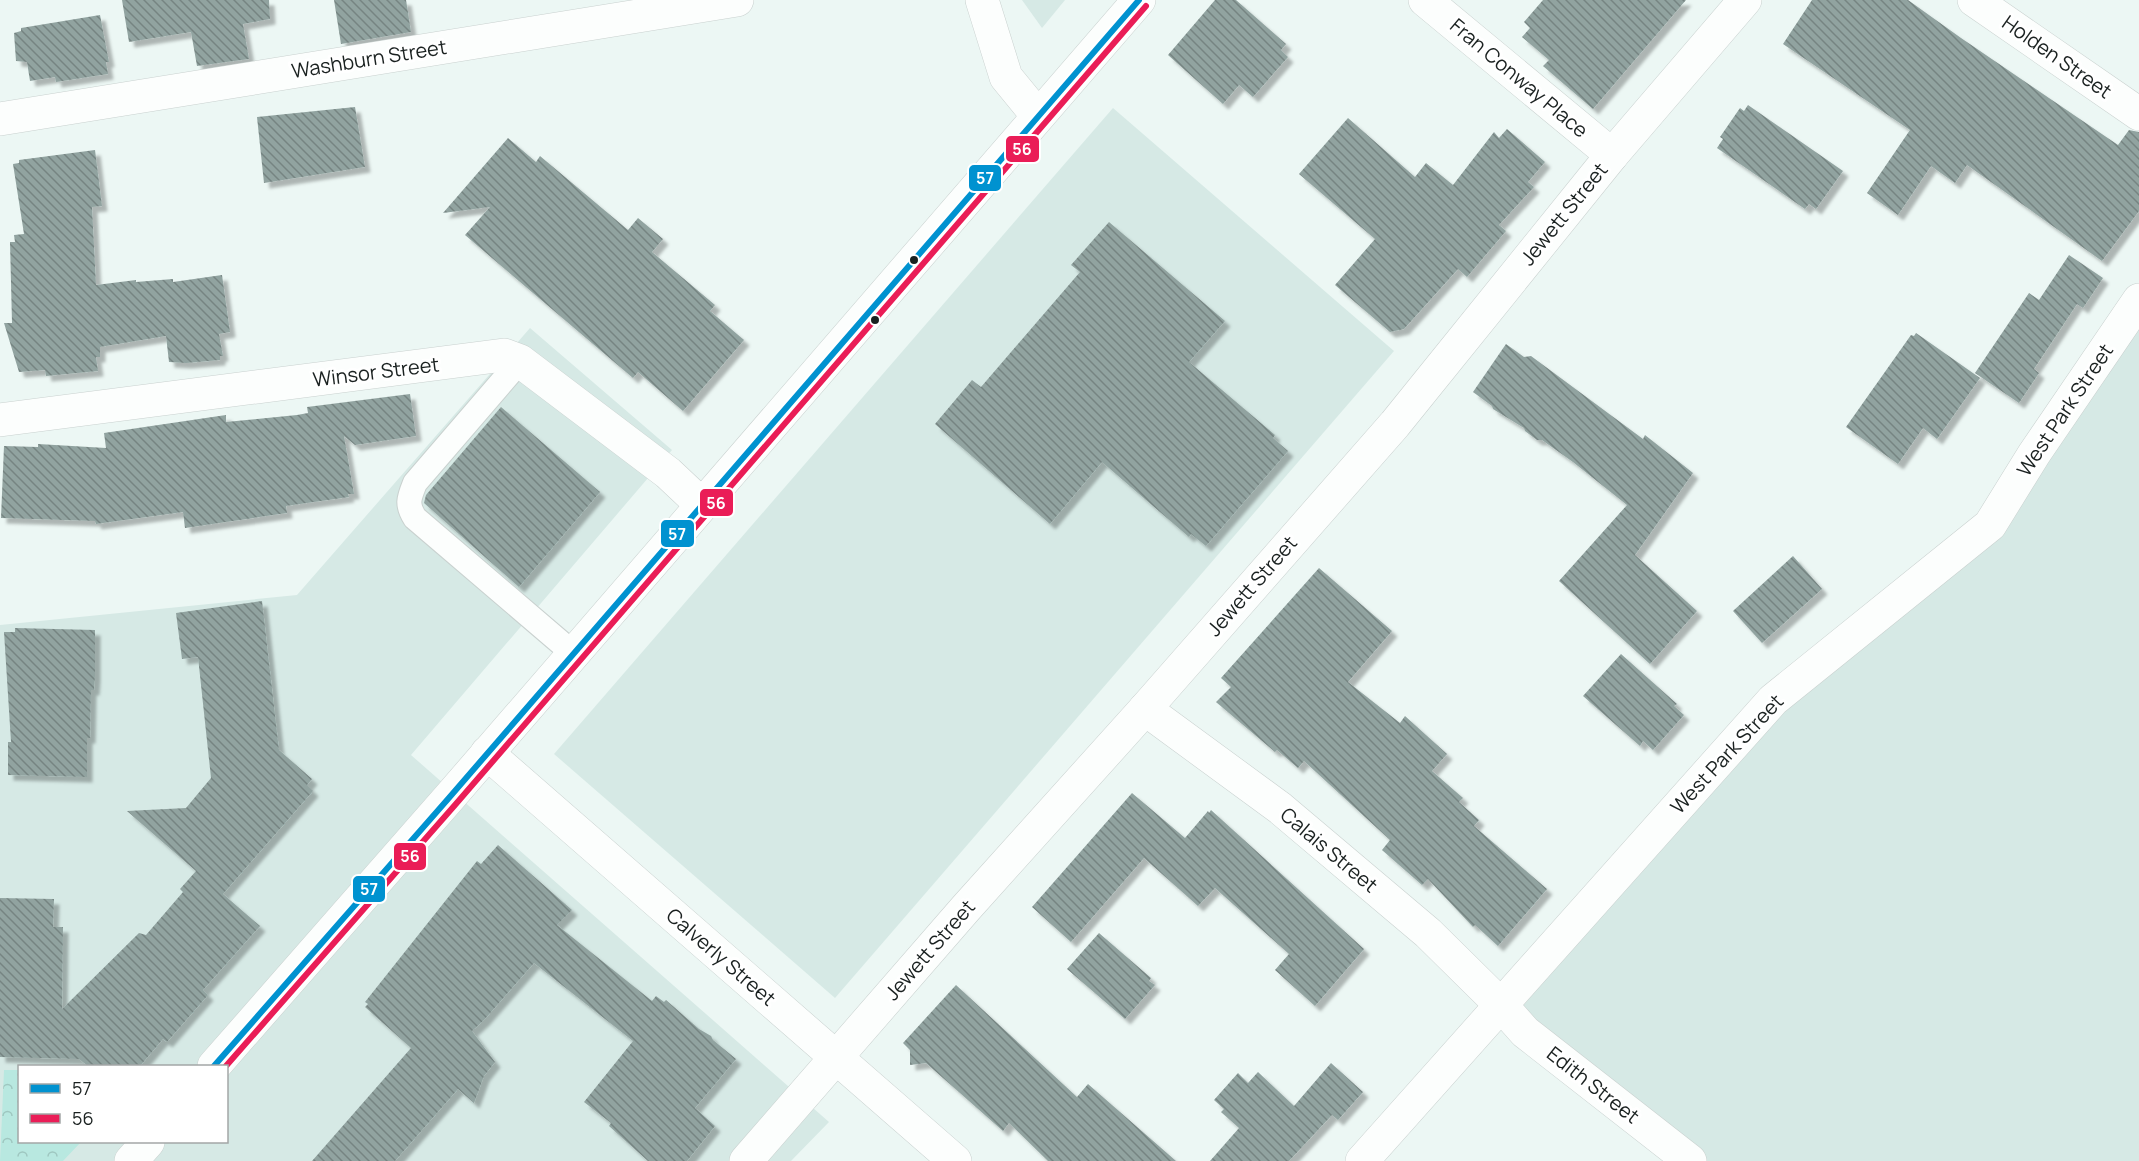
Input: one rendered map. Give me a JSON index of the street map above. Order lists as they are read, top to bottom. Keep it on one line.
{"streets":{"street":["Holden Street","Washburn Street","Fran Conway Place","Jewett Street","Winsor Street","West Park Street","Calais Street","Calverly Street","Edith Street"]},"crossings":[["Fran Conway Place","Jewett Street"],["Jewett Street","Calais Street"],["Jewett Street","Calverly Street"],["West Park Street","Calais Street"],["West Park Street","Edith Street"],["Calais Street","Edith Street"]],"lines":["transit line 57","transit line 56"],"legend":["57","56"]}
